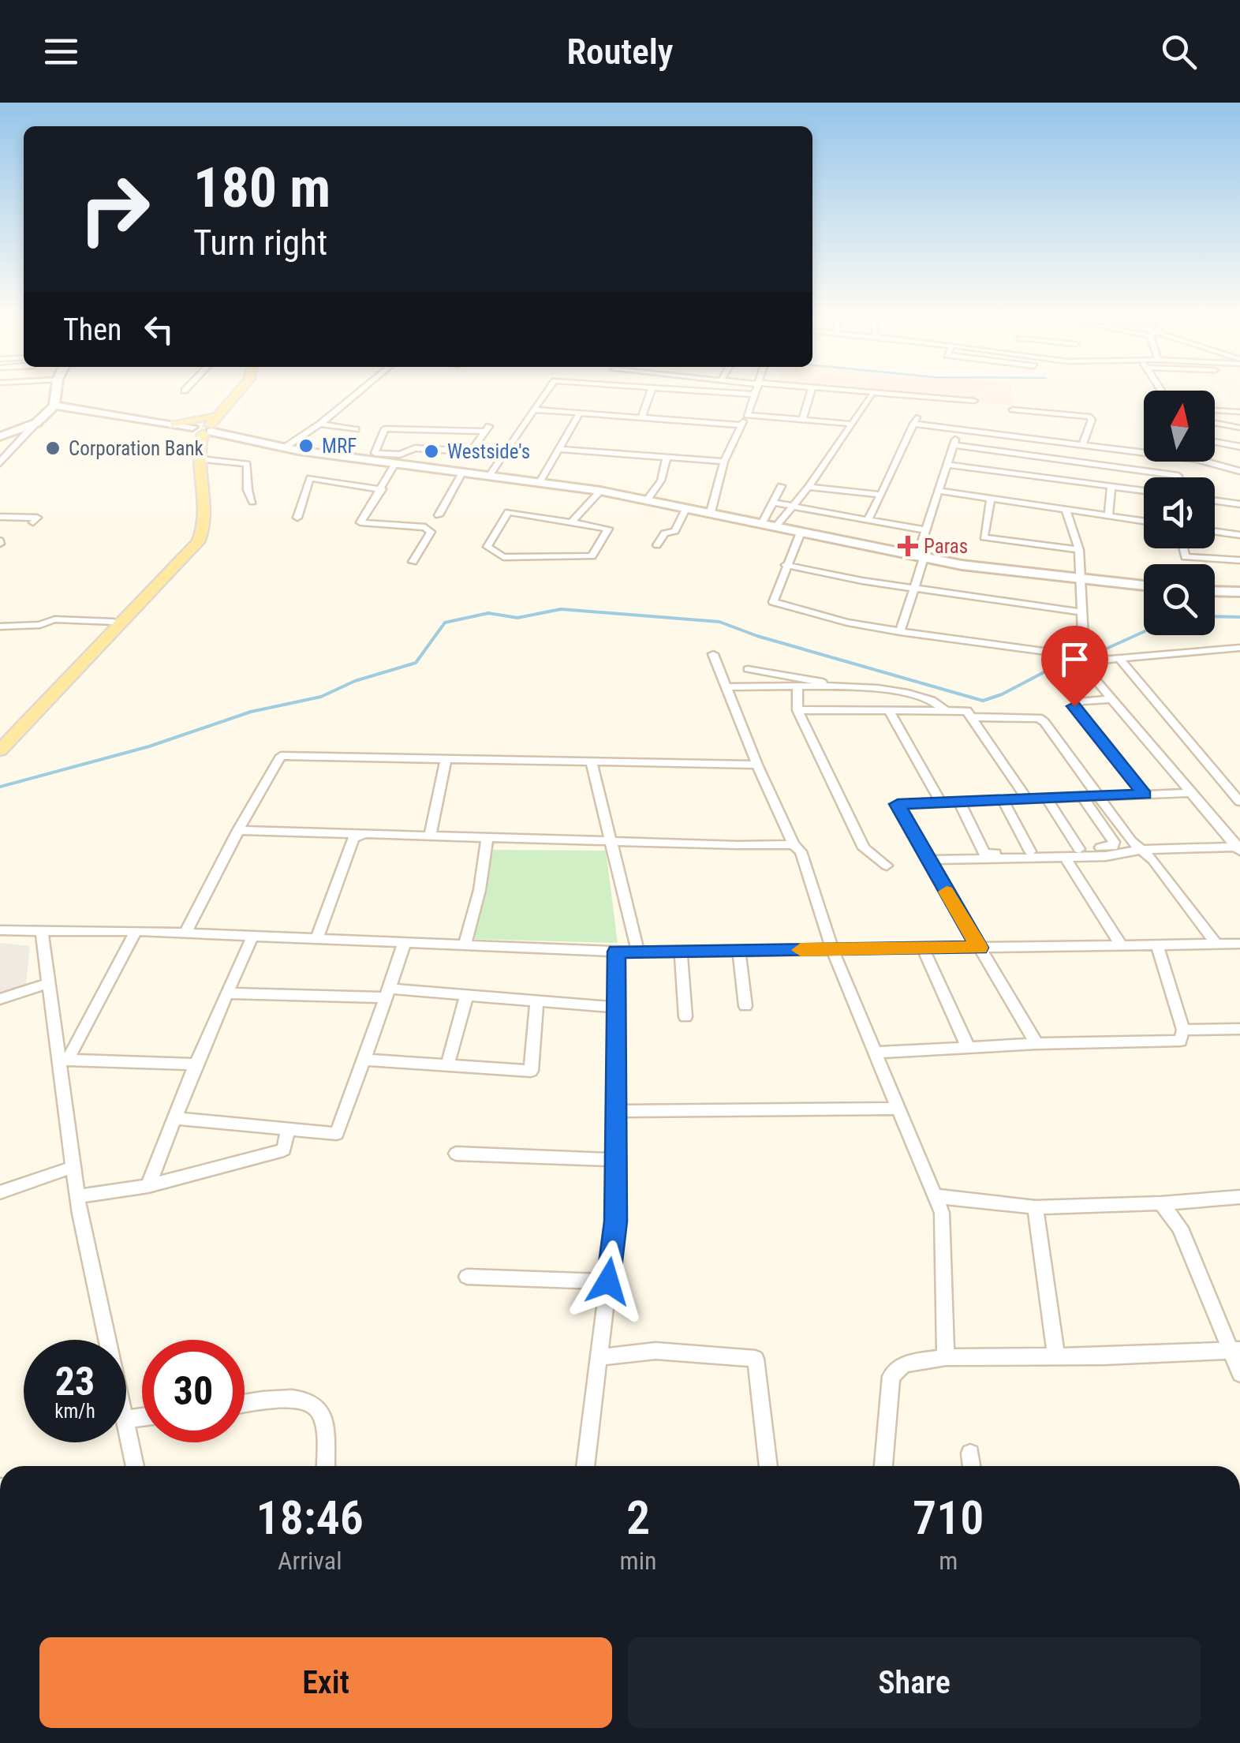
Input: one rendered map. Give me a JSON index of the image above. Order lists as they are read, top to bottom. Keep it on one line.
{"places":{"other":["MRF","Corporation Bank","Westside's"],"health":["Paras"]},"north":"top","page":{"header":"Routely","turn":["180 m","Turn right"],"then":"Then","speed":"23 km/h","limit":"30","eta":["18:46","Arrival","2","min","710","m"],"buttons":["Exit","Share"]}}
